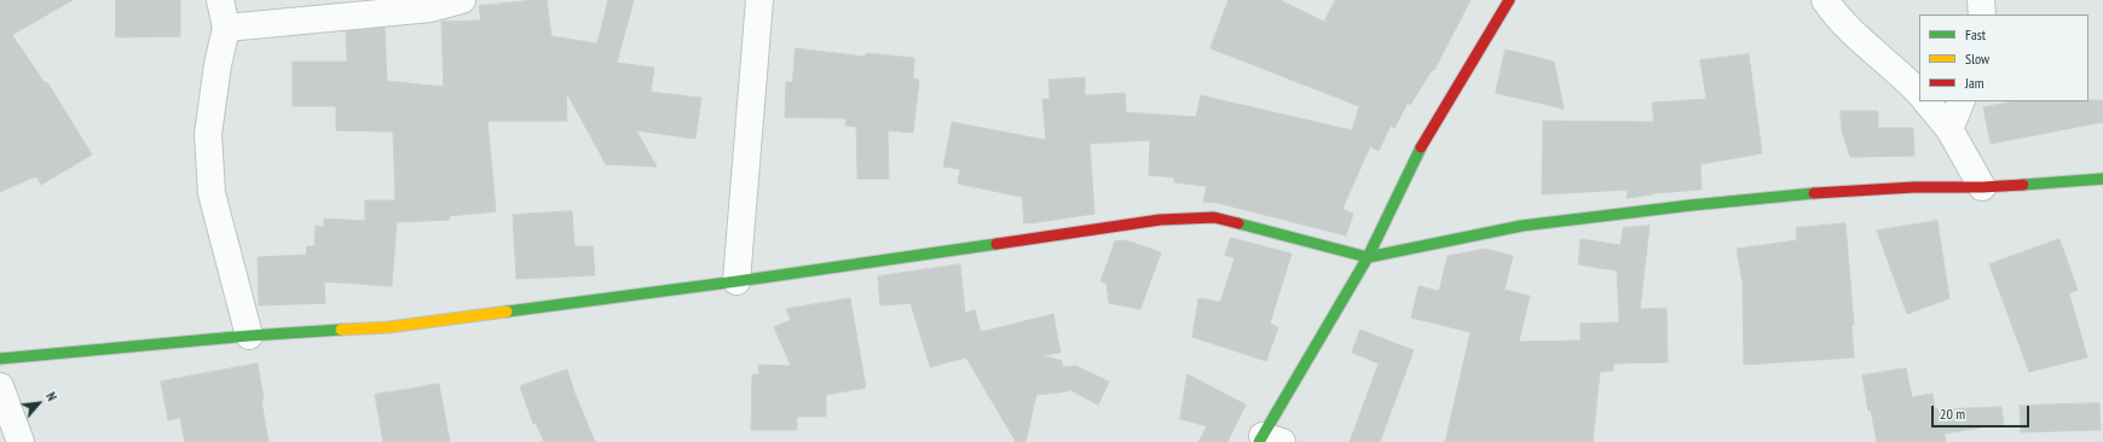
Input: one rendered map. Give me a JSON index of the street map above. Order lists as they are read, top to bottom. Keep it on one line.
{"legend":["Fast","Slow","Jam"],"scale_bar":"20 m","north":"top right"}
